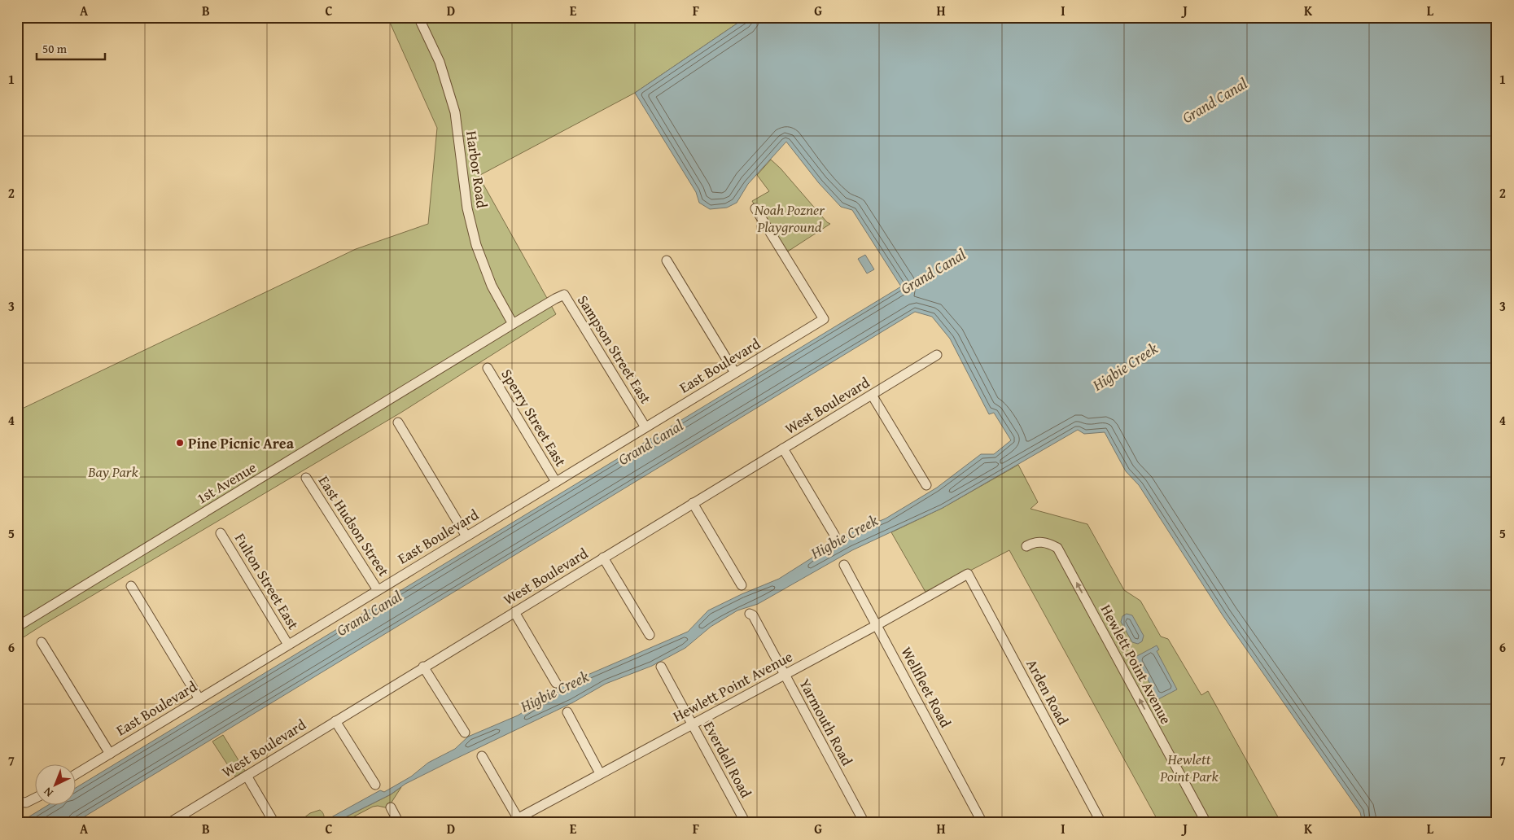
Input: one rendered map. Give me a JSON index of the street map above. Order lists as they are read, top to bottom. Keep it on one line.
{"streets":{"street":["Harbor Road","Sampson Street East","East Boulevard","West Boulevard","Sperry Street East","1st Avenue","East Hudson Street","Fulton Street East","Hewlett Point Avenue","Wellfleet Road","Arden Road","Yarmouth Road","Everdell Road"]},"crossings":[["Harbor Road","Sampson Street East"],["Harbor Road","1st Avenue"],["Sampson Street East","East Boulevard"],["Sampson Street East","1st Avenue"],["East Boulevard","Sperry Street East"],["East Boulevard","East Hudson Street"],["East Boulevard","Fulton Street East"],["Hewlett Point Avenue","Wellfleet Road"],["Hewlett Point Avenue","Arden Road"],["Hewlett Point Avenue","Yarmouth Road"],["Hewlett Point Avenue","Everdell Road"]],"one_way":["Hewlett Point Avenue"],"water":["Grand Canal","Higbie Creek"],"parks":["Noah Pozner Playground","Bay Park","Hewlett Point Park"],"places":["Pine Picnic Area"],"scale_bar":"50 m","north":"bottom left","grid":{"columns":["A","B","C","D","E","F","G","H","I","J","K","L"],"rows":["1","2","3","4","5","6","7"]}}
